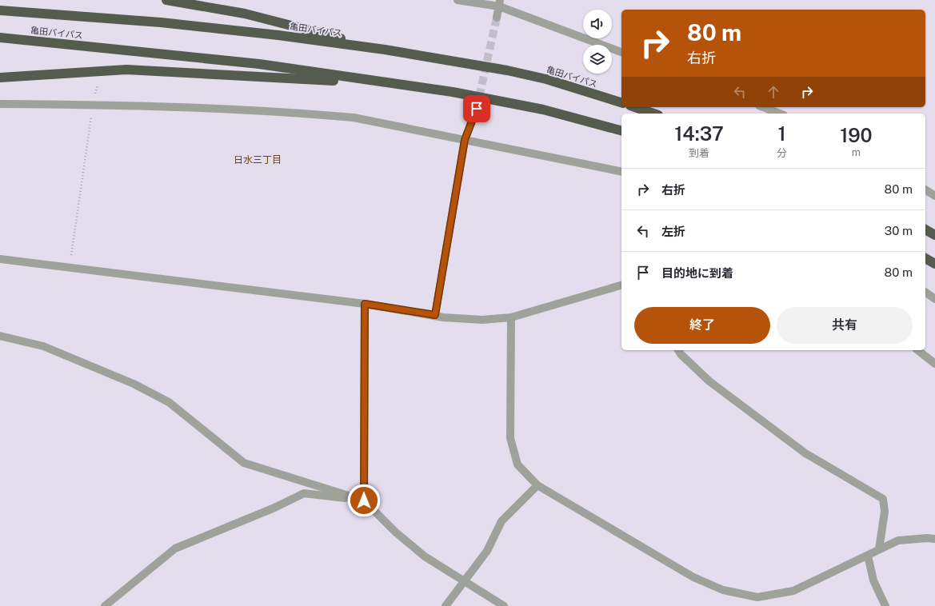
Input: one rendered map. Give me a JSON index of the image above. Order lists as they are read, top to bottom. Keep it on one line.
{"streets":{"highway":["亀田バイパス"]},"districts":["日水三丁目"],"page":{"turn":["80 m","右折"],"eta":["14:37","到着","1","分","190","m"],"list":[{"name":"右折","value":"80 m"},{"name":"左折","value":"30 m"},{"name":"目的地に到着","value":"80 m"}],"buttons":["終了","共有"]}}
